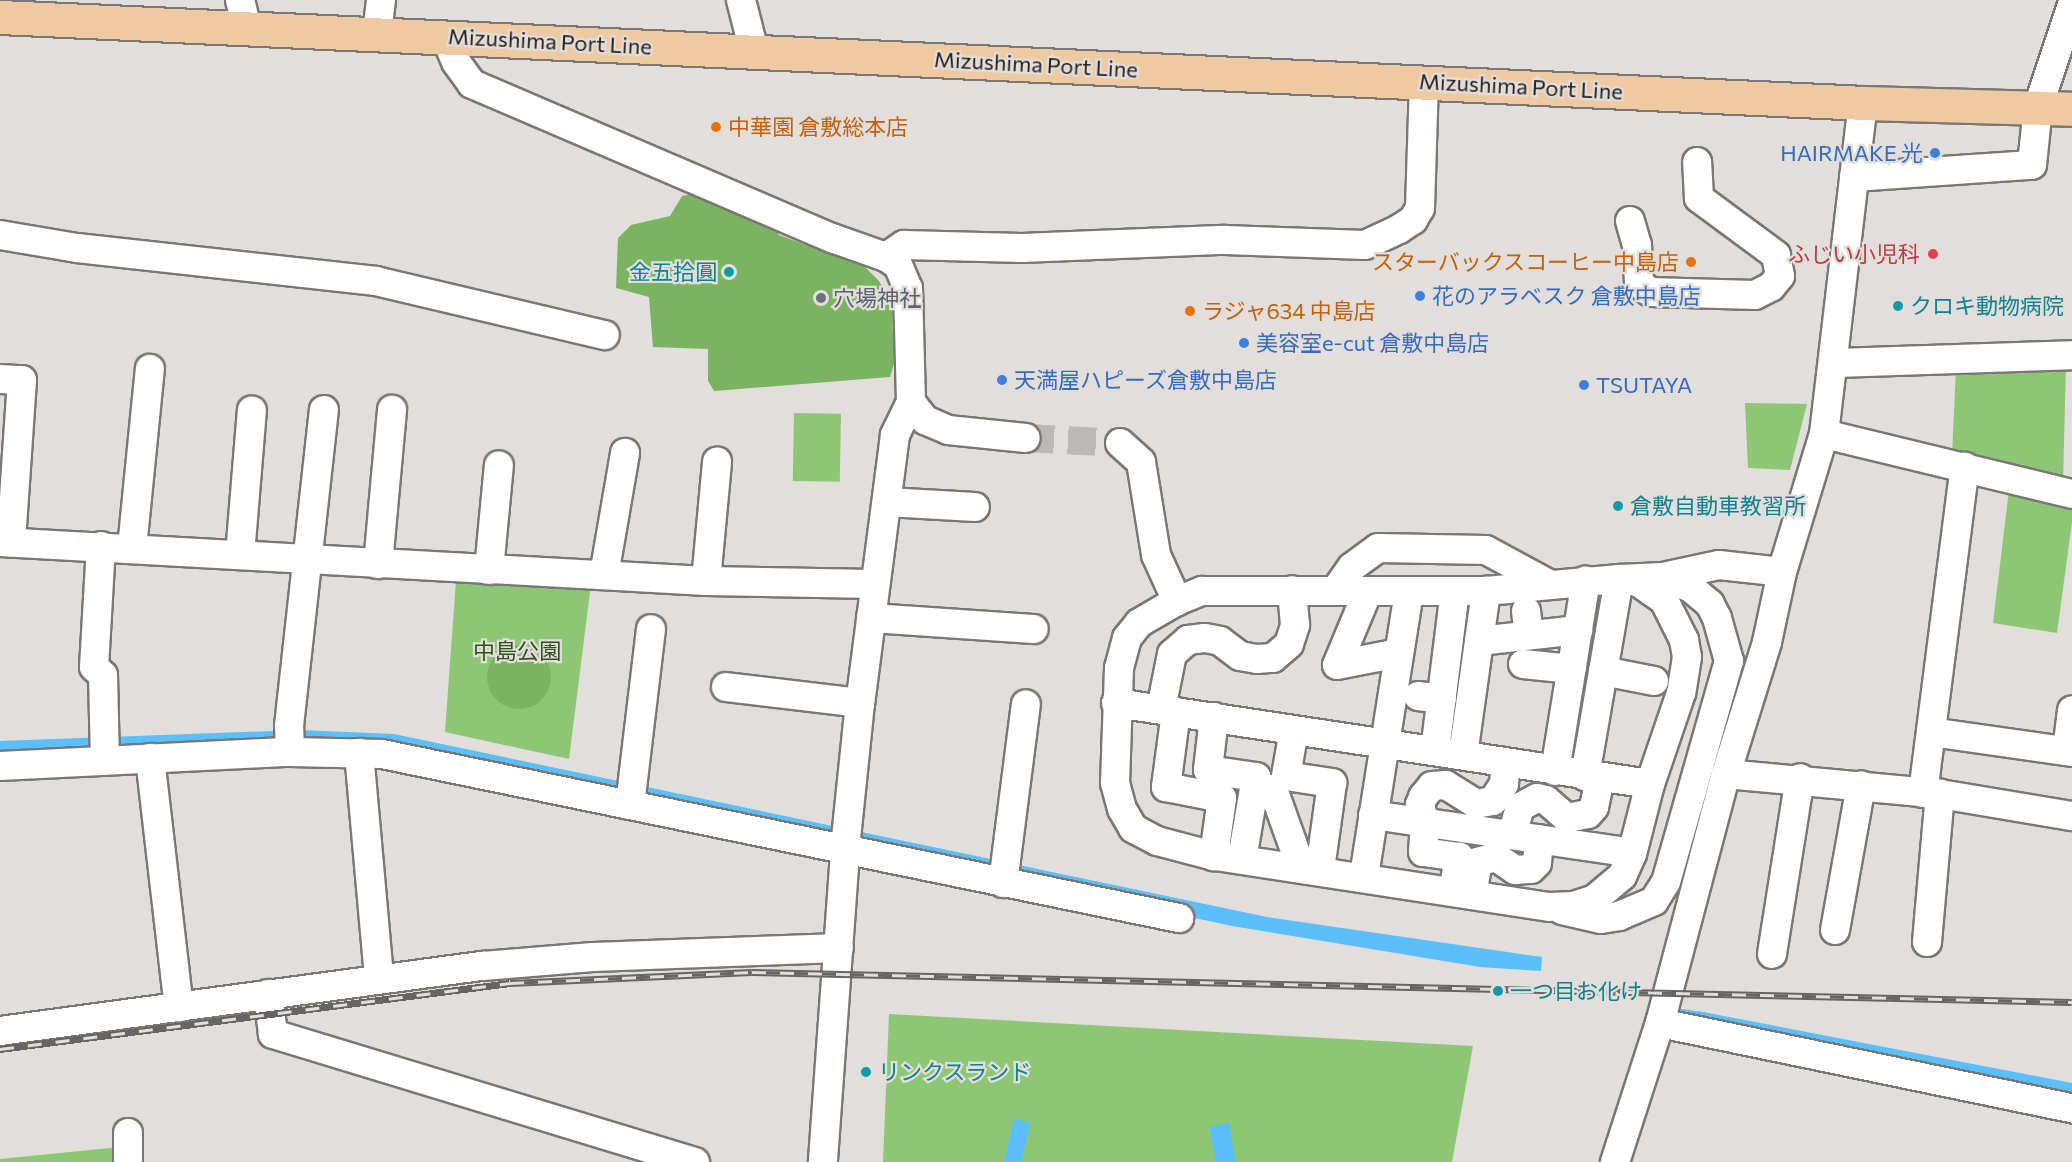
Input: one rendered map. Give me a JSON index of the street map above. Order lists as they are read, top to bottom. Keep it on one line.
{"streets":{"main road":["Mizushima Port Line"]},"parks":["中島公園"],"places":["中華園 倉敷総本店","HAIRMAKE 光","ふじい小児科","スターバックスコーヒー中島店","金五拾圓","花のアラベスク 倉敷中島店","穴場神社","クロキ動物病院","ラジャ634 中島店","美容室e-cut 倉敷中島店","天満屋ハピーズ倉敷中島店","TSUTAYA","倉敷自動車教習所","一つ目お化け","リンクスランド"]}
